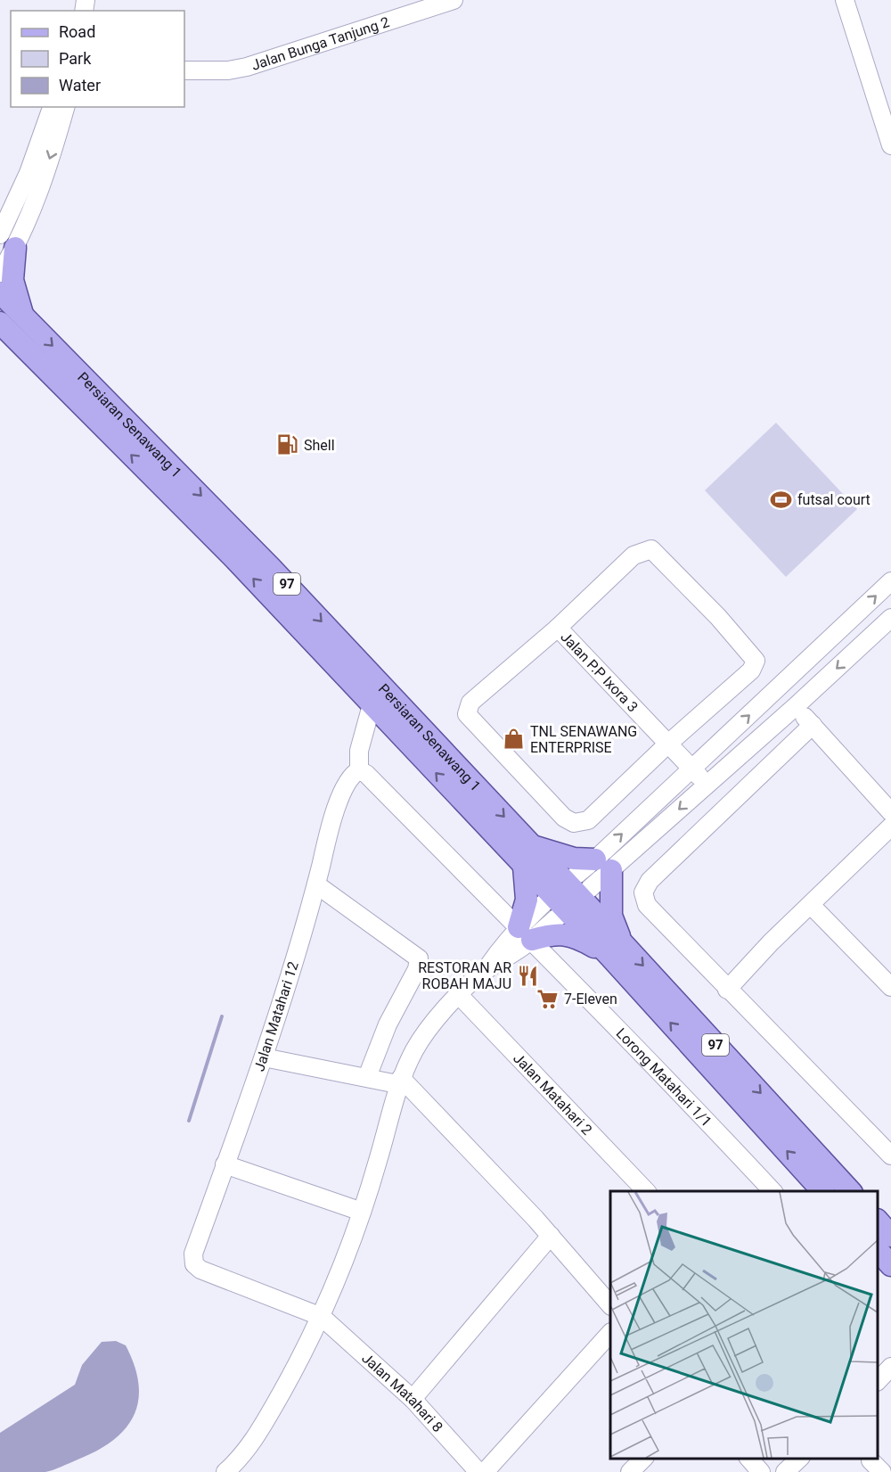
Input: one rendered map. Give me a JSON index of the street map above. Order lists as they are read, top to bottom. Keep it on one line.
{"streets":{"main road":["Persiaran Senawang 1","97"],"street":["Jalan Bunga Tanjung 2","Jalan P.P Ixora 3","Jalan Matahari 12","Lorong Matahari 1/1","Jalan Matahari 2","Jalan Matahari 8"]},"crossings":[["Jalan Matahari 12","Lorong Matahari 1/1"],["Jalan Matahari 12","Jalan Matahari 8"]],"places":{"fuel station":["Shell"],"sports":["futsal court"],"shop":["TNL SENAWANG ENTERPRISE"],"restaurant":["RESTORAN AR ROBAH MAJU"],"supermarket":["7-Eleven"]},"legend":["Road","Park","Water"]}
